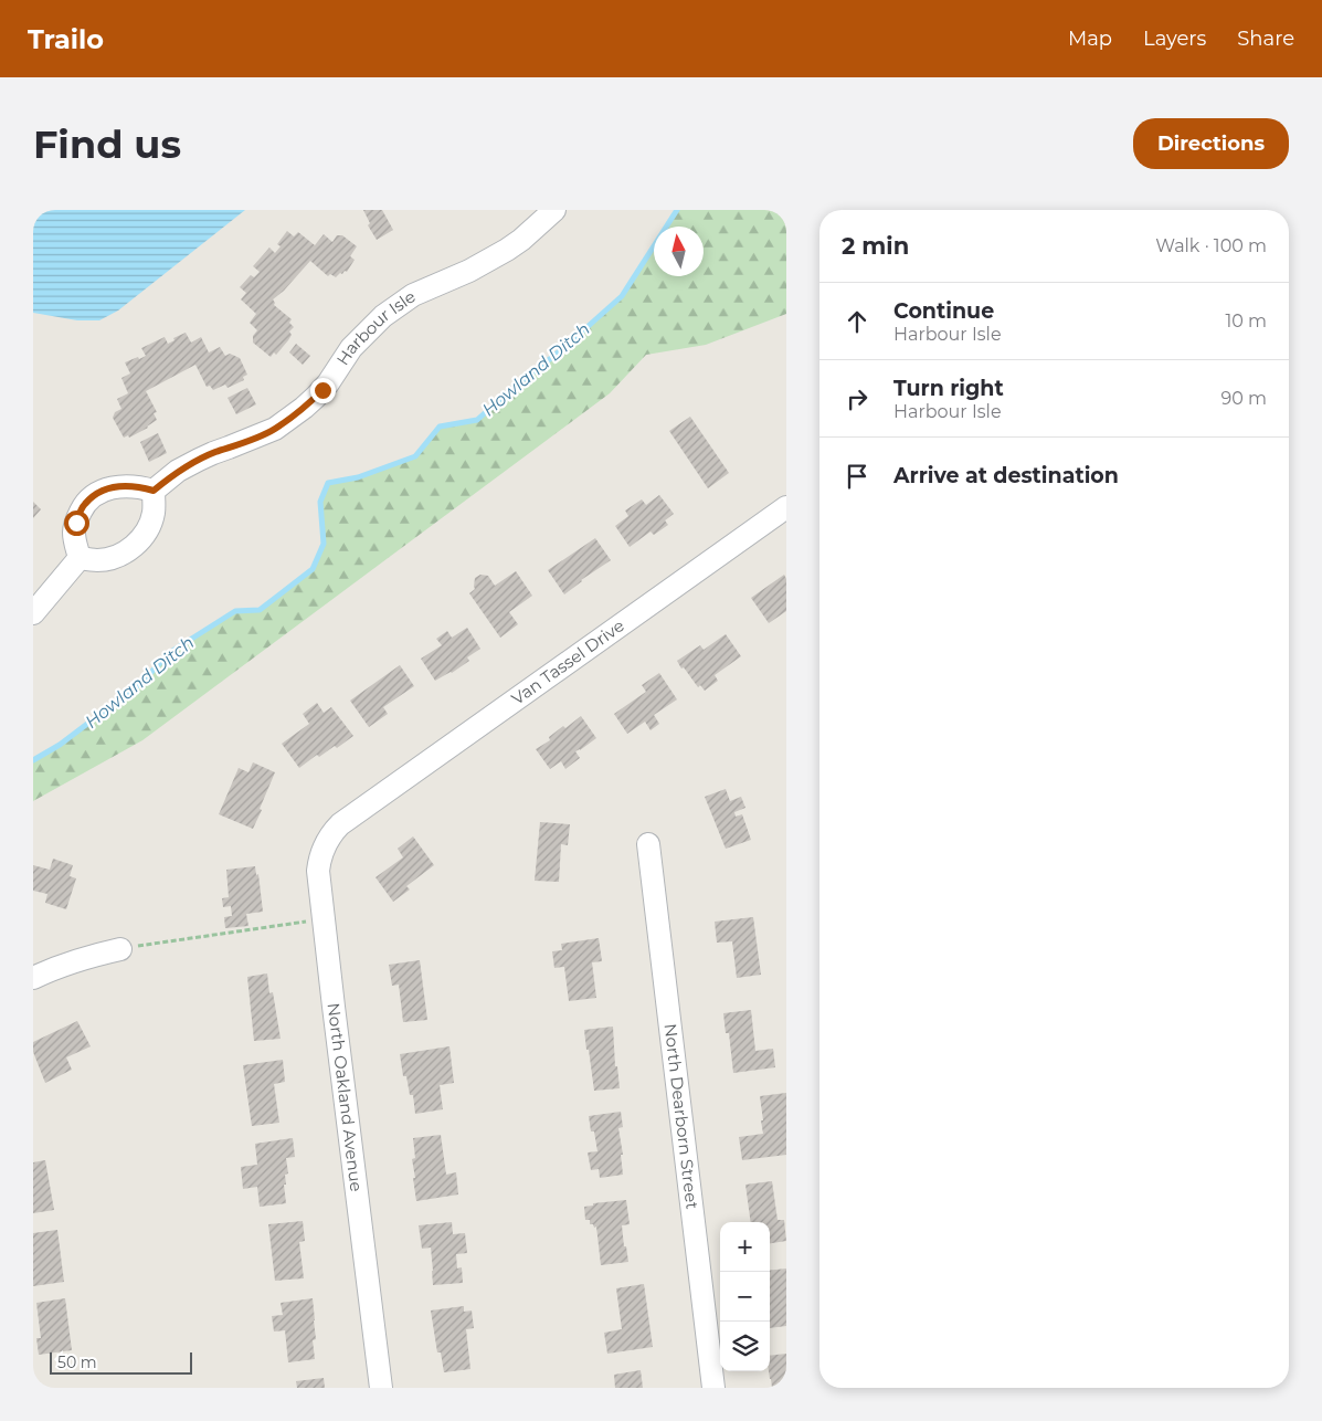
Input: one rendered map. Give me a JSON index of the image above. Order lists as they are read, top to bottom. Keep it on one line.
{"streets":{"street":["Harbour Isle","Van Tassel Drive","North Oakland Avenue","North Dearborn Street"]},"crossings":[["Van Tassel Drive","North Oakland Avenue"]],"water":["Howland Ditch"],"scale_bar":"50 m","north":"top","page":{"header":"Trailo","nav":["Map","Layers","Share"],"buttons":"Directions","title":"Find us","heading":["2 min","Walk · 100 m"],"list":[["Continue","Harbour Isle","10 m"],["Turn right","Harbour Isle","90 m"],"Arrive at destination"],"map_buttons":["+","−"],"scale":"50 m"}}
